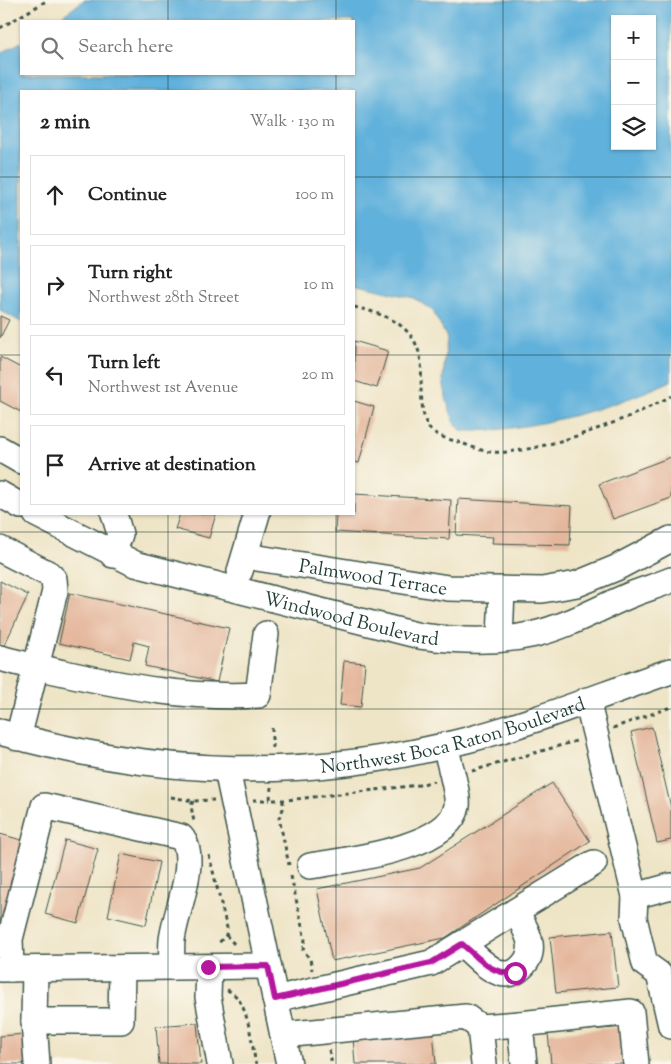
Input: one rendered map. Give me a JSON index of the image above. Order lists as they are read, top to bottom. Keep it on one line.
{"streets":{"street":["Palmwood Terrace","Windwood Boulevard","Northwest Boca Raton Boulevard"]},"page":{"map_buttons":["+","−"],"search":"Search here","heading":["2 min","Walk · 130 m"],"list":[["Continue","100 m"],["Turn right","Northwest 28th Street","10 m"],["Turn left","Northwest 1st Avenue","20 m"],"Arrive at destination"]}}
